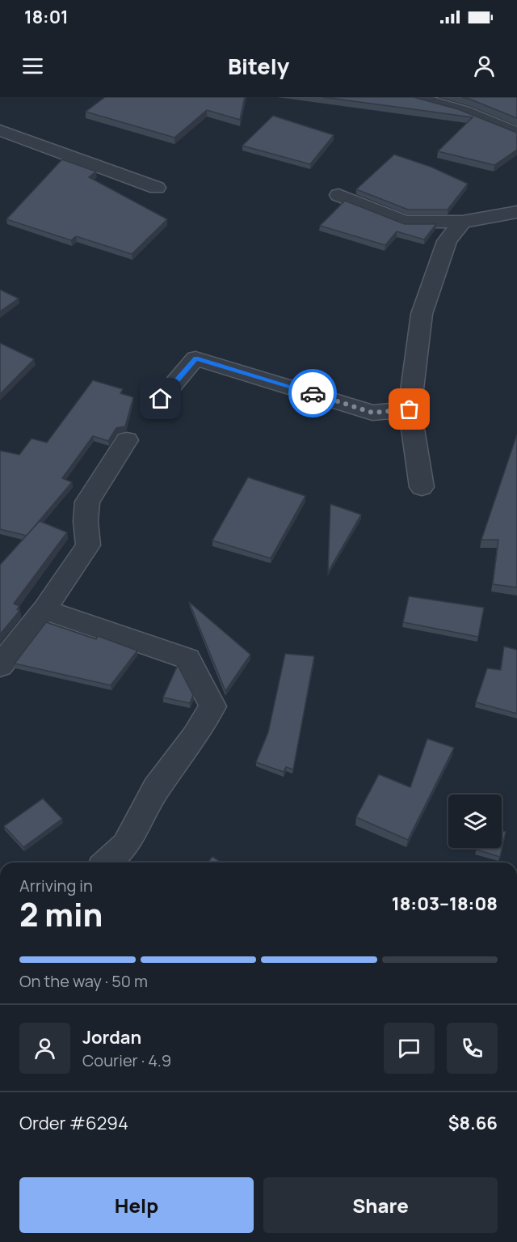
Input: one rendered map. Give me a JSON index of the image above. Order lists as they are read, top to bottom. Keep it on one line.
{"page":{"status":"18:01","header":"Bitely","heading":["2 min","Arriving in","18:03–18:08"],"panel":["Jordan","Courier · 4.9","Order #6294","$8.66"],"bar":"On the way · 50 m","buttons":["Help","Share"]}}
